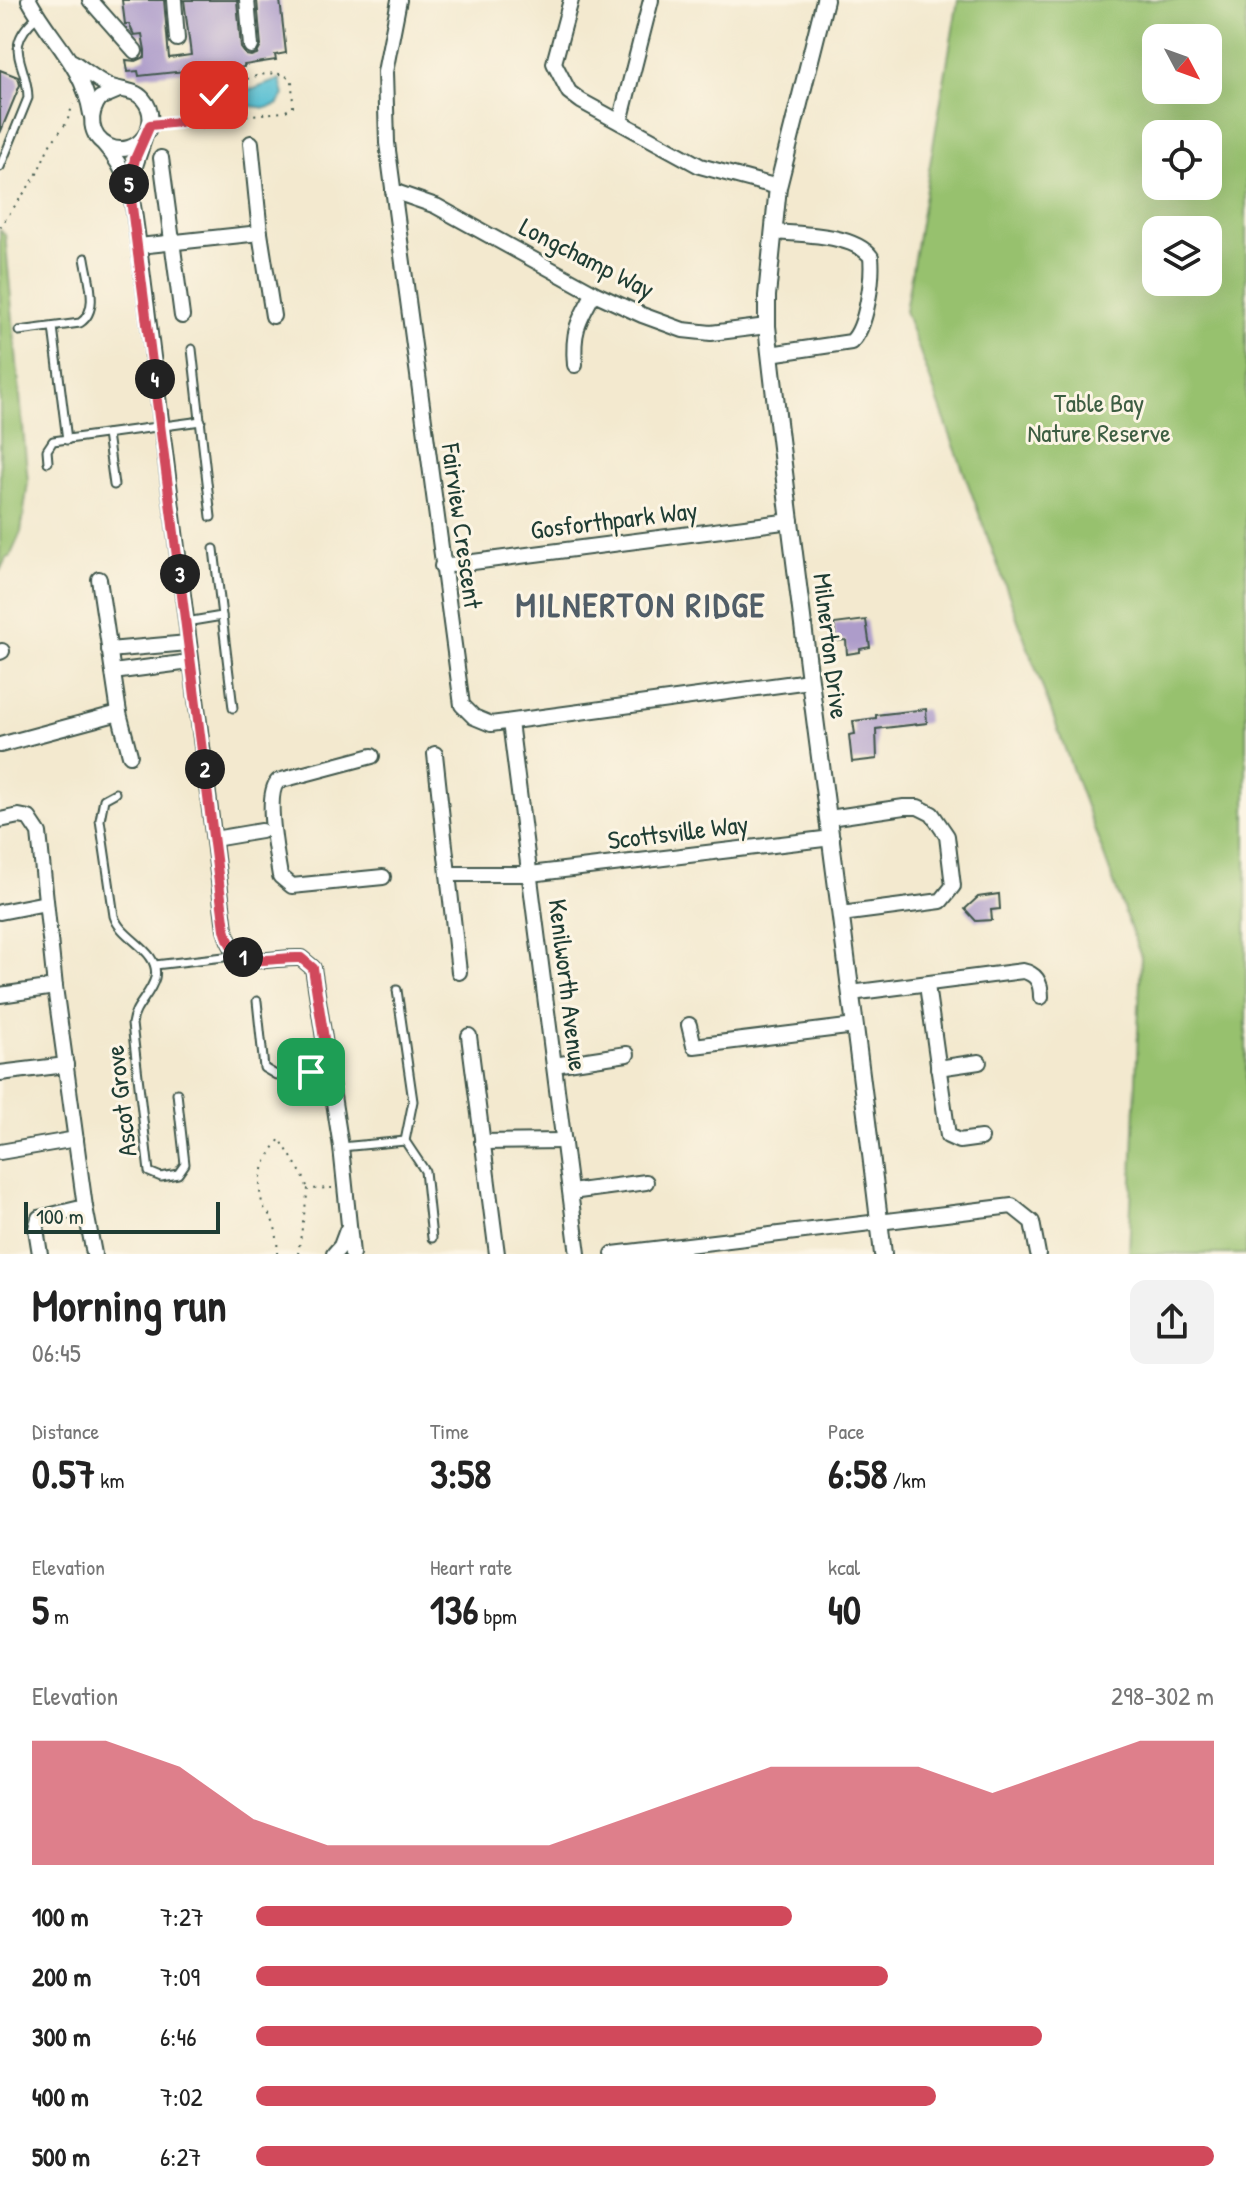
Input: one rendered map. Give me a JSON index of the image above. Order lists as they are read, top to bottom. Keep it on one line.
{"streets":{"street":["Longchamp Way","Gosforthpark Way","Fairview Crescent","Milnerton Drive","Scottsville Way","Kenilworth Avenue"],"lane":["Ascot Grove"]},"crossings":[["Longchamp Way","Fairview Crescent"],["Longchamp Way","Milnerton Drive"],["Gosforthpark Way","Fairview Crescent"],["Gosforthpark Way","Milnerton Drive"],["Fairview Crescent","Milnerton Drive"],["Fairview Crescent","Kenilworth Avenue"],["Milnerton Drive","Scottsville Way"],["Scottsville Way","Kenilworth Avenue"]],"districts":["MILNERTON RIDGE"],"parks":["Table Bay Nature Reserve"],"scale_bar":"100 m","north":"bottom right","page":{"pins":["5","4","3","2","1"],"scale":"100 m","heading":["Morning run","06:45"],"stats":[["Distance","0.57 km"],["Time","3:58"],["Pace","6:58 /km"],["Elevation","5 m"],["Heart rate","136 bpm"],["kcal","40"]],"chart":["Elevation","298–302 m"],"list":[{"name":"100 m","note":"7:27"},{"name":"200 m","note":"7:09"},{"name":"300 m","note":"6:46"},{"name":"400 m","note":"7:02"},{"name":"500 m","note":"6:27"}]}}
